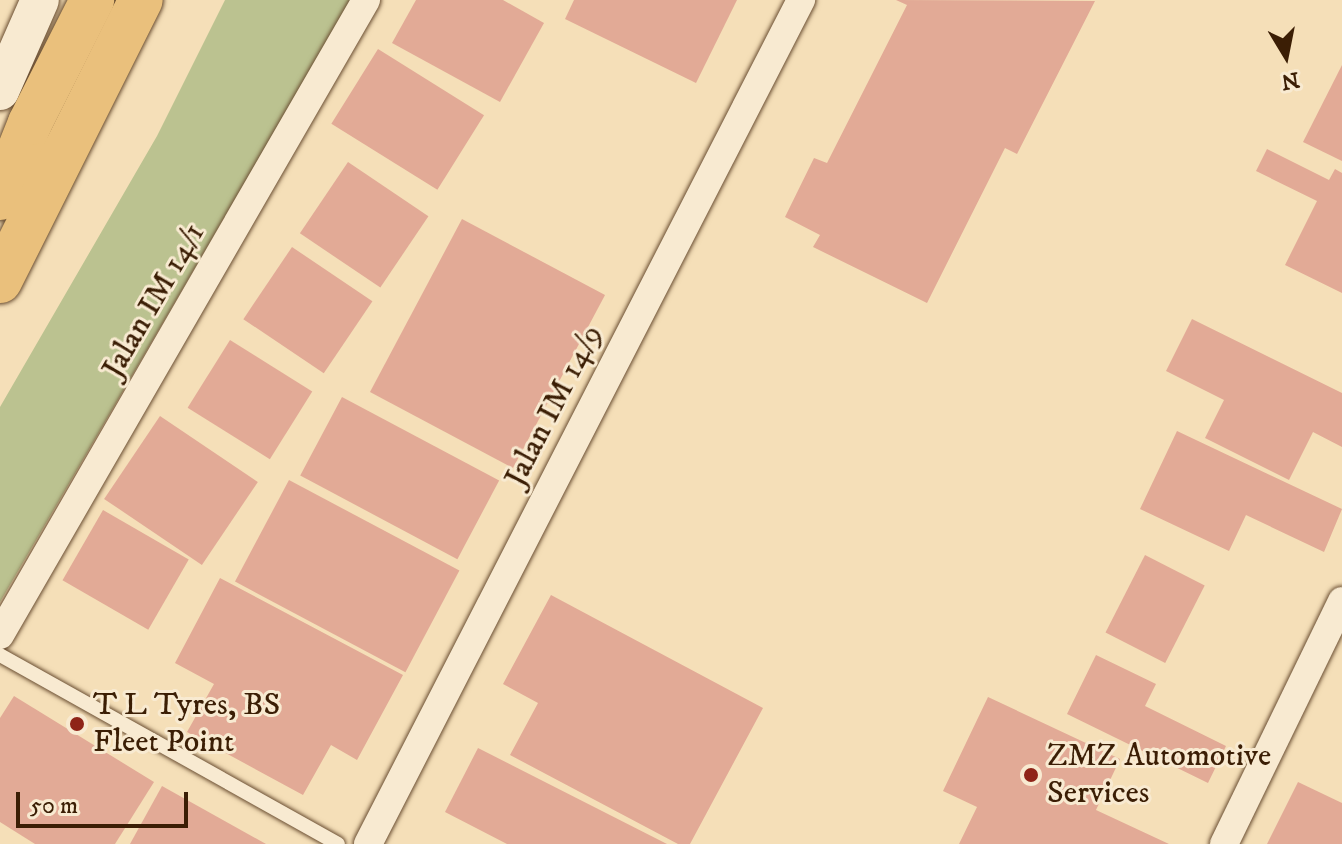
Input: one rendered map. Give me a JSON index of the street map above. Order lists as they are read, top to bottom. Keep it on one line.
{"streets":{"street":["Jalan IM 14/1","Jalan IM 14/9"]},"places":["T L Tyres, BS Fleet Point","ZMZ Automotive Services"],"scale_bar":"50 m","north":"bottom"}
